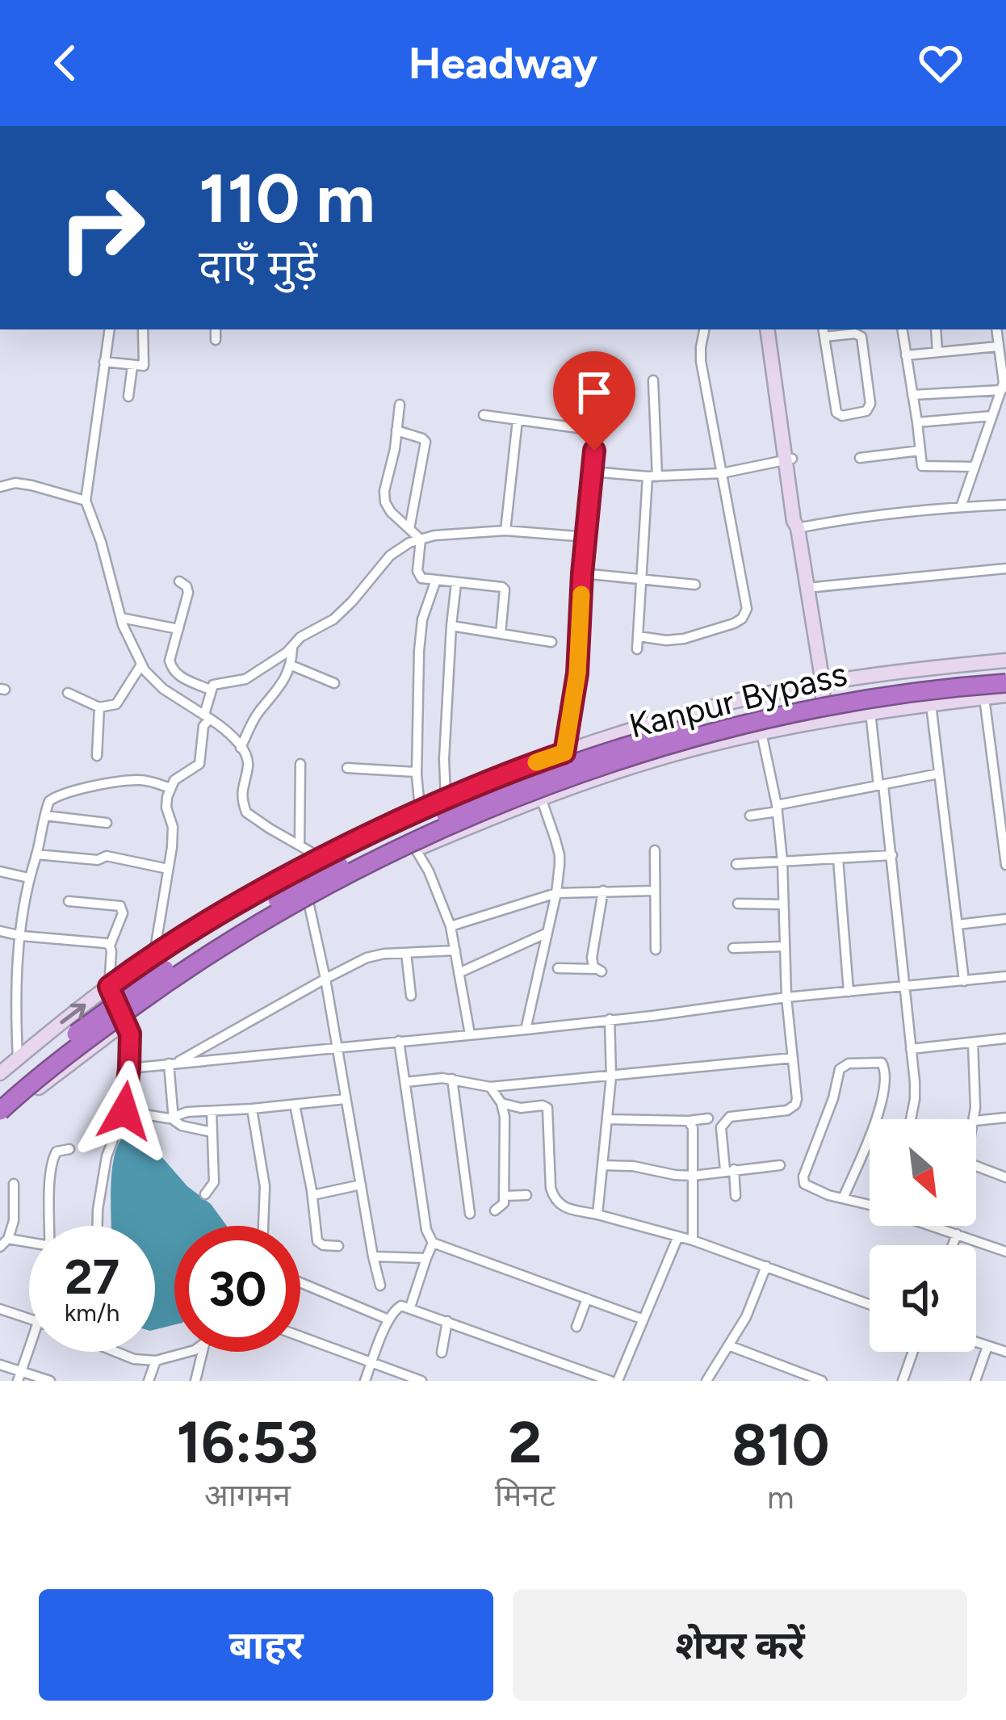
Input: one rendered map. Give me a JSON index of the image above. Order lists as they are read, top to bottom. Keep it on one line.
{"streets":{"highway":["Kanpur Bypass"]},"north":"bottom right","page":{"header":"Headway","turn":["110 m","दाएँ मुड़ें"],"speed":"27 km/h","limit":"30","eta":["16:53","आगमन","2","मिनट","810","m"],"buttons":["बाहर","शेयर करें"]}}
